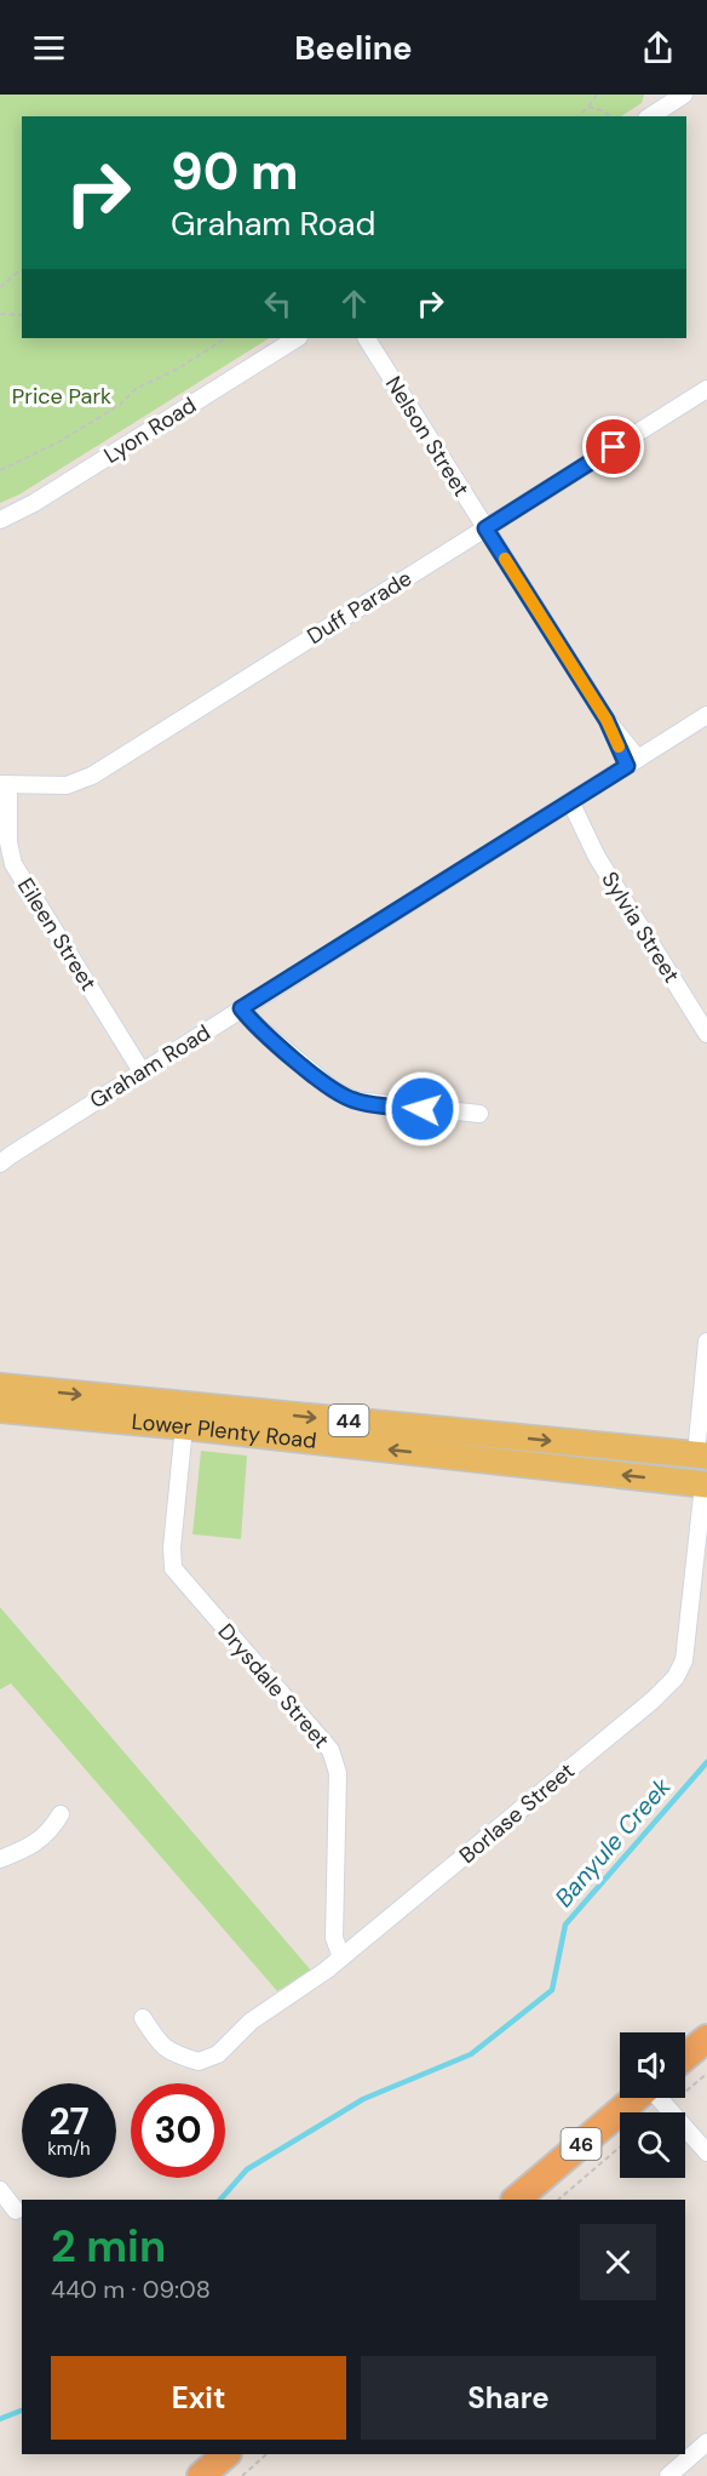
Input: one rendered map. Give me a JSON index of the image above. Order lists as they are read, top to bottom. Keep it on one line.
{"streets":{"highway":["46"],"main road":["44","Lower Plenty Road"],"street":["Lyon Road","Nelson Street","Duff Parade","Sylvia Street","Eileen Street","Graham Road","Drysdale Street","Borlase Street"]},"crossings":[["Nelson Street","Duff Parade"],["Nelson Street","Graham Road"],["Duff Parade","Eileen Street"],["Sylvia Street","Graham Road"],["Eileen Street","Graham Road"],["Lower Plenty Road","Drysdale Street"],["Lower Plenty Road","Borlase Street"],["Drysdale Street","Borlase Street"]],"water":["Banyule Creek"],"parks":["Price Park"],"page":{"header":"Beeline","turn":["90 m","Graham Road"],"speed":"27 km/h","limit":"30","heading":["2 min","440 m · 09:08"],"buttons":["Exit","Share"]}}
